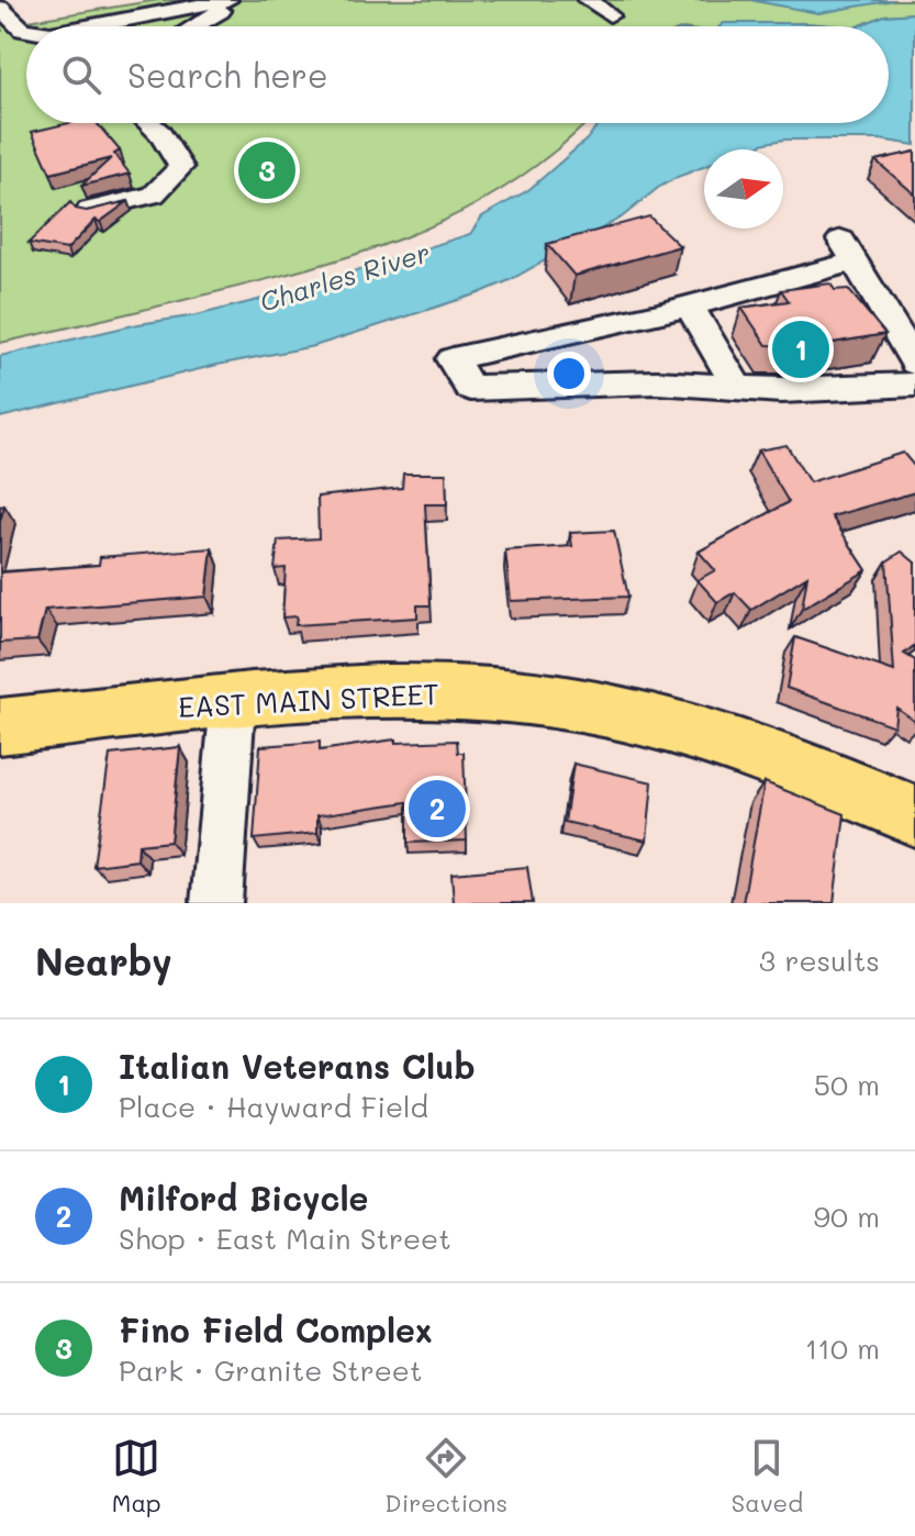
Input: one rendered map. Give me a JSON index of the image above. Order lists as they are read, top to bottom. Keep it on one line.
{"streets":{"main road":["EAST MAIN STREET"]},"water":["Charles River"],"north":"right","page":{"search":"Search here","pins":["3","1","2"],"heading":["Nearby","3 results"],"list":[{"mark":"1","name":"Italian Veterans Club","note":"Place · Hayward Field","value":"50 m"},{"mark":"2","name":"Milford Bicycle","note":"Shop · East Main Street","value":"90 m"},{"mark":"3","name":"Fino Field Complex","note":"Park · Granite Street","value":"110 m"}],"nav":["Map","Directions","Saved"]}}
